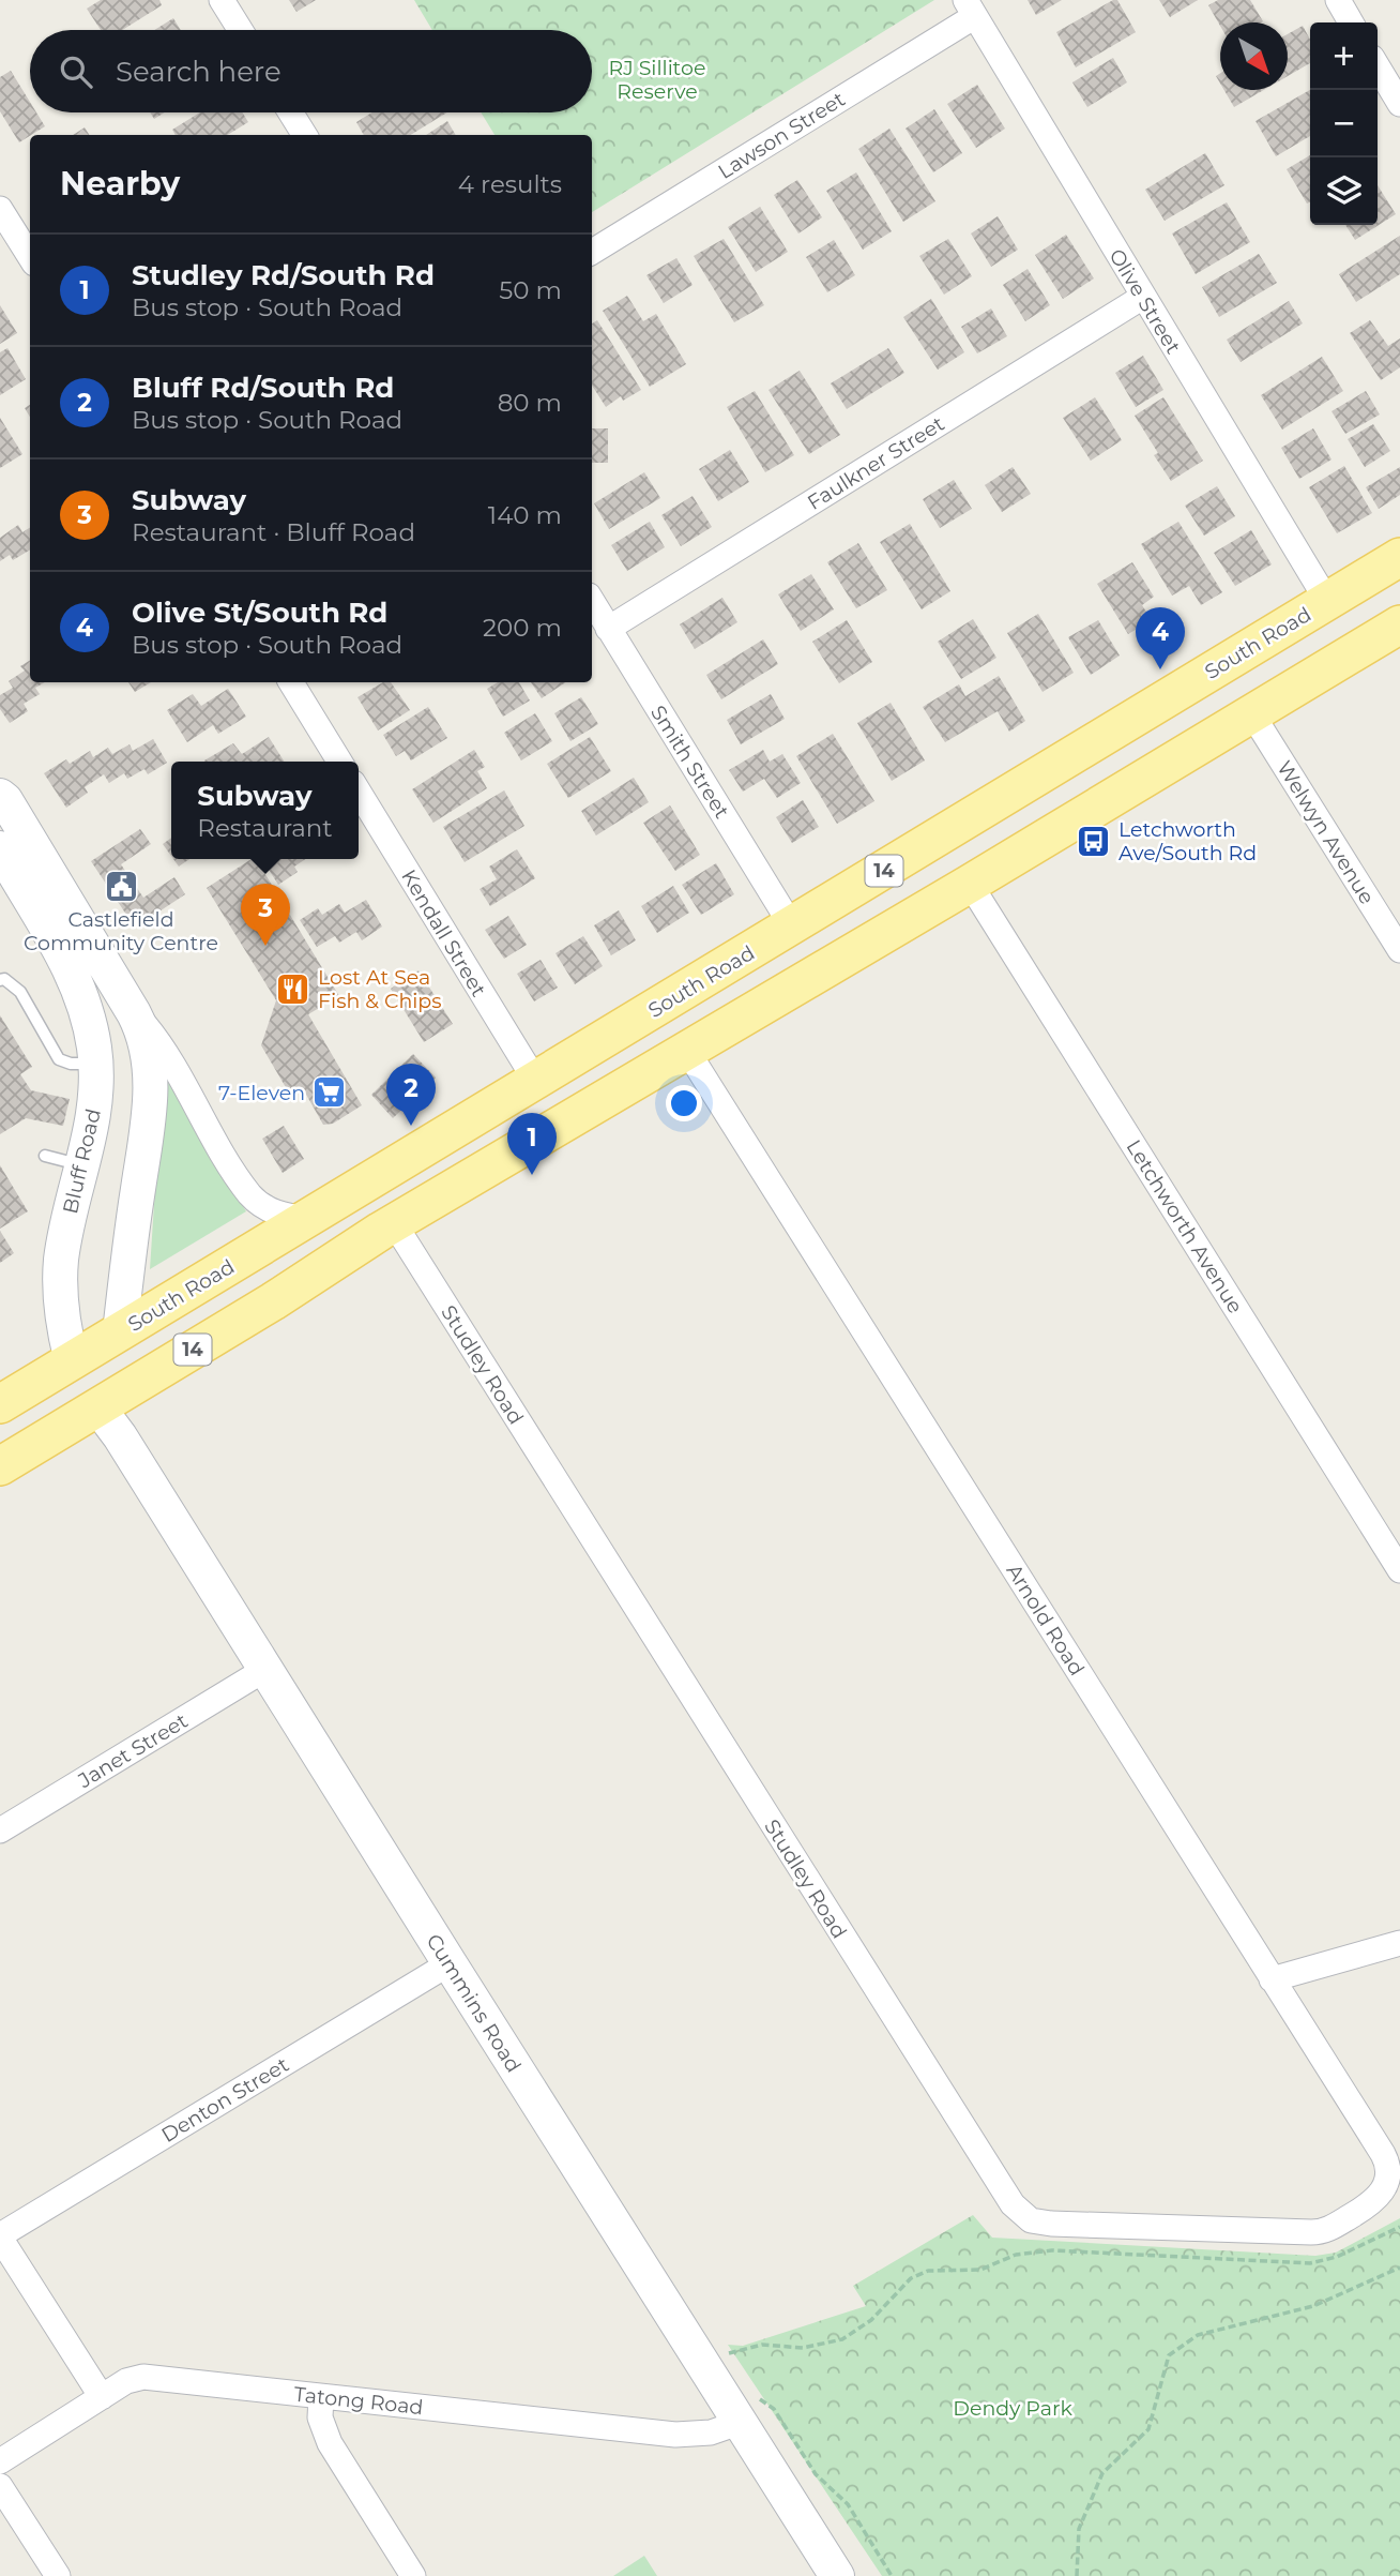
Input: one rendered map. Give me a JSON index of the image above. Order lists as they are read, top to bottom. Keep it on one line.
{"streets":{"main road":["South Road","14","Bluff Road","Cummins Road"],"street":["Lawson Street","Olive Street","Faulkner Street","Smith Street","Welwyn Avenue","Kendall Street","Letchworth Avenue","Studley Road","Arnold Road","Janet Street","Denton Street","Tatong Road"]},"crossings":[["Lawson Street","Olive Street"],["Olive Street","Faulkner Street"],["Olive Street","South Road"],["Faulkner Street","Smith Street"],["South Road","Smith Street"],["South Road","Kendall Street"],["South Road","Bluff Road"],["Welwyn Avenue","14"],["14","Letchworth Avenue"],["14","Studley Road"],["14","Arnold Road"],["14","Cummins Road"],["Studley Road","Arnold Road"],["Janet Street","Cummins Road"],["Cummins Road","Denton Street"],["Cummins Road","Tatong Road"]],"parks":["RJ Sillitoe Reserve","Dendy Park"],"places":{"bus stop":["Letchworth Ave/South Rd"],"public building":["Castlefield Community Centre"],"restaurant":["Lost At Sea Fish & Chips"],"supermarket":["7-Eleven"]},"north":"bottom right","page":{"map_buttons":["+","−"],"search":"Search here","heading":["Nearby","4 results"],"list":[{"mark":"1","name":"Studley Rd/South Rd","note":"Bus stop · South Road","value":"50 m"},{"mark":"2","name":"Bluff Rd/South Rd","note":"Bus stop · South Road","value":"80 m"},{"mark":"3","name":"Subway","note":"Restaurant · Bluff Road","value":"140 m"},{"mark":"4","name":"Olive St/South Rd","note":"Bus stop · South Road","value":"200 m"}],"pins":["4","3","2","1"],"popup":["Subway","Restaurant"]}}
